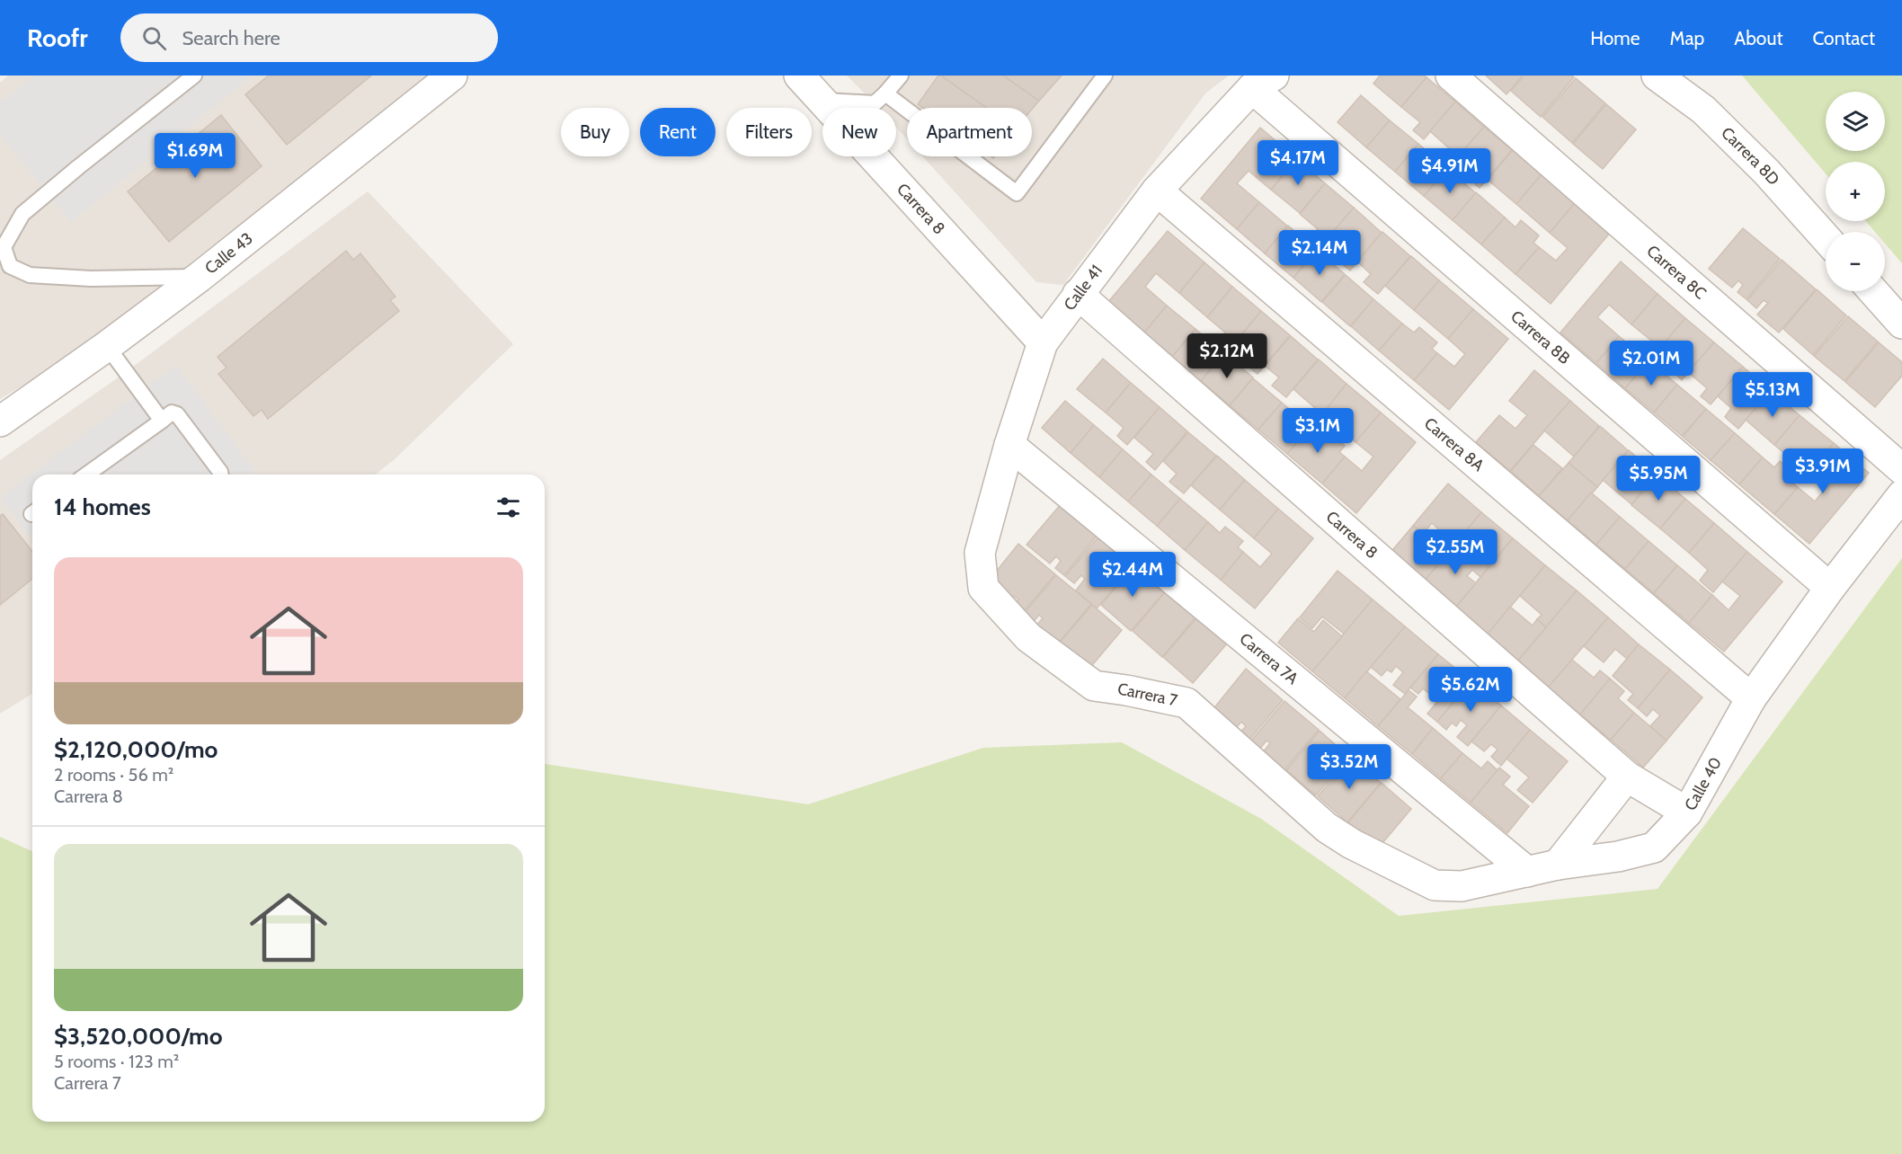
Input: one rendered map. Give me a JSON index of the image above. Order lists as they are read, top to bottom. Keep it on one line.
{"streets":{"street":["Carrera 8D","Carrera 8","Calle 43","Carrera 8C","Calle 41","Carrera 8B","Carrera 8A","Carrera 7A","Carrera 7","Calle 40"]},"crossings":[["Carrera 8","Calle 41"],["Carrera 8","Calle 40"],["Calle 41","Carrera 8B"],["Calle 41","Carrera 8A"],["Calle 41","Carrera 7A"],["Calle 41","Carrera 7"],["Carrera 8B","Calle 40"],["Carrera 8A","Calle 40"],["Carrera 7A","Calle 40"],["Carrera 7","Calle 40"]],"page":{"header":"Roofr","search":"Search here","nav":["Home","Map","About","Contact"],"map_buttons":["+","−"],"chip":["Buy","Rent","Filters","New","Apartment"],"price":["$1.69M","$4.17M","$4.91M","$2.14M","$2.12M","$2.01M","$5.13M","$3.1M","$3.91M","$5.95M","$2.55M","$2.44M","$5.62M","$3.52M"],"heading":"14 homes","list":[{"name":"$2,120,000/mo","note":"2 rooms · 56 m² · Carrera 8"},{"name":"$3,520,000/mo","note":"5 rooms · 123 m² · Carrera 7"}]}}
